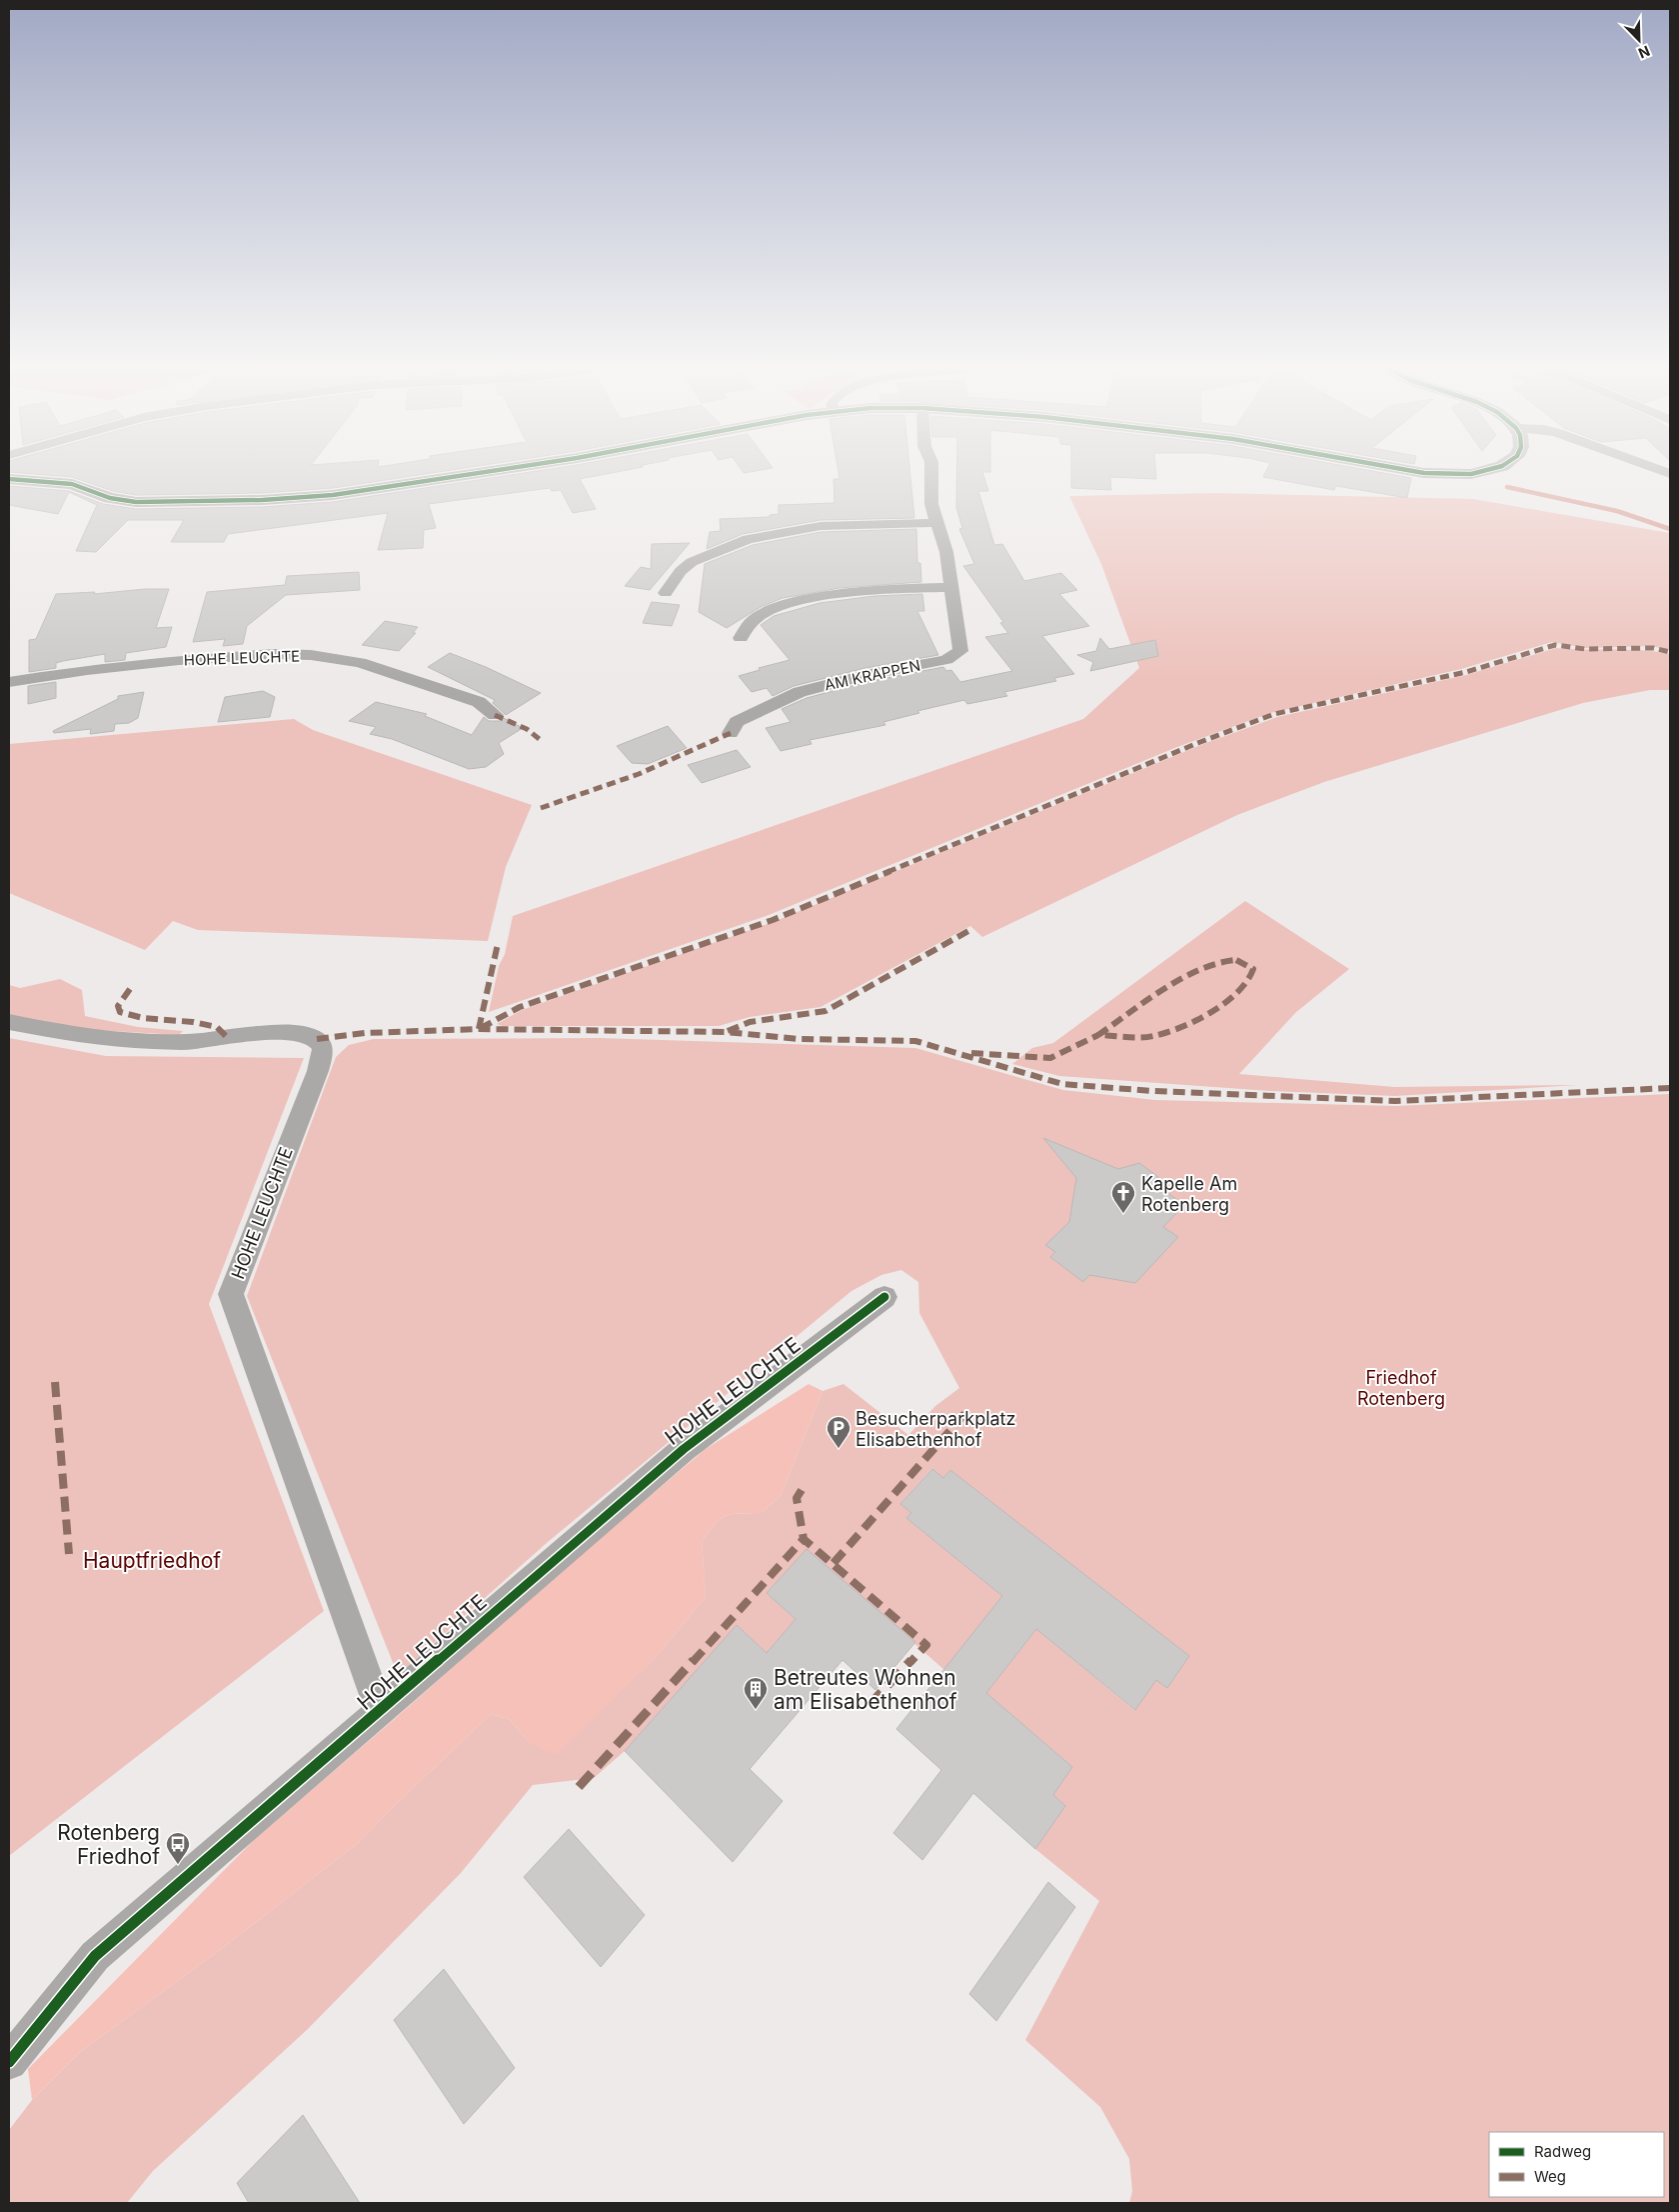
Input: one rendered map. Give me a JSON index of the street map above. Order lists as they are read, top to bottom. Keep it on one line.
{"streets":{"street":["HOHE LEUCHTE","AM KRAPPEN"]},"parks":["Friedhof Rotenberg","Hauptfriedhof"],"places":{"church":["Kapelle Am Rotenberg"],"parking":["Besucherparkplatz Elisabethenhof"],"building":["Betreutes Wohnen am Elisabethenhof"],"bus stop":["Rotenberg Friedhof"]},"legend":["Radweg","Weg"],"north":"bottom right"}
